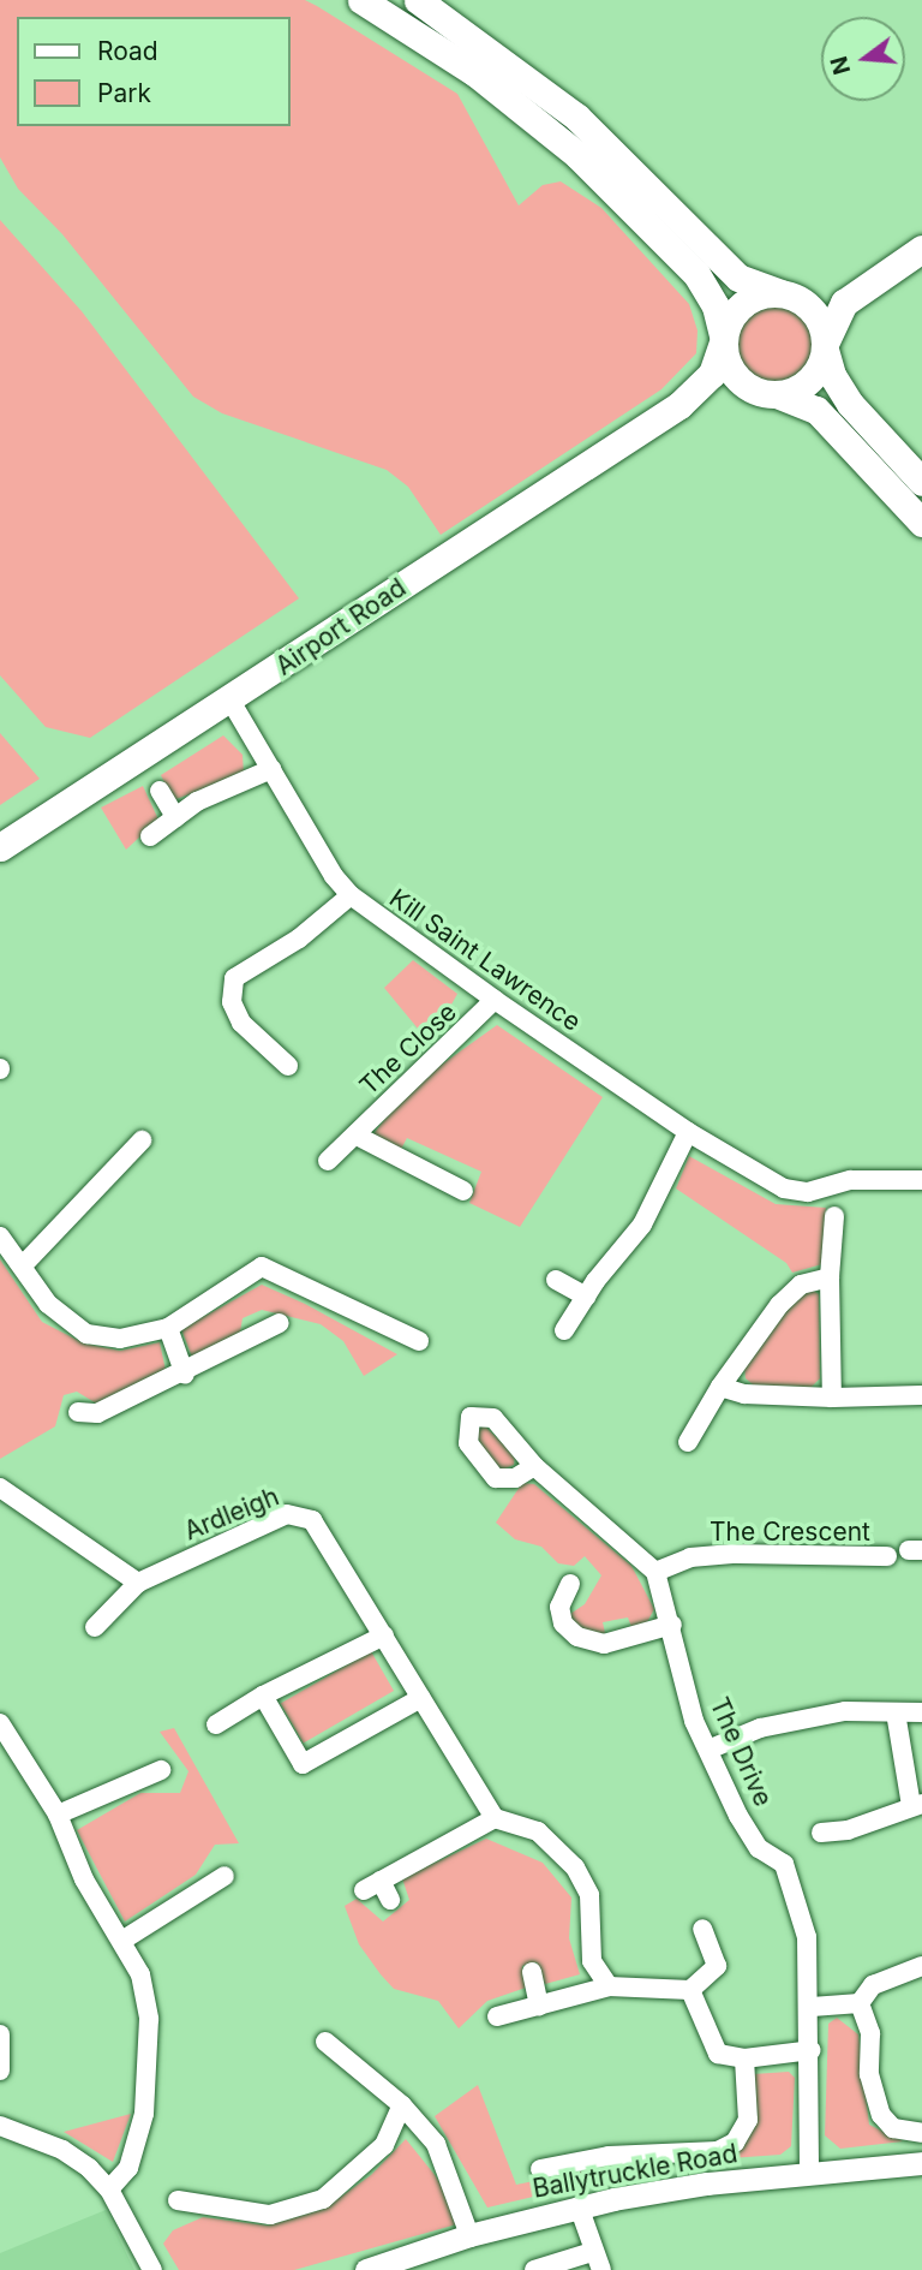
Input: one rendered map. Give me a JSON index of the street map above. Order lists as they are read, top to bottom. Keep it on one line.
{"streets":{"main road":["Airport Road"],"street":["Kill Saint Lawrence","The Close","Ardleigh","The Crescent","The Drive","Ballytruckle Road"]},"crossings":[["Airport Road","Kill Saint Lawrence"],["Kill Saint Lawrence","The Close"],["The Crescent","The Drive"],["The Drive","Ballytruckle Road"]],"legend":["Road","Park"],"north":"left"}
